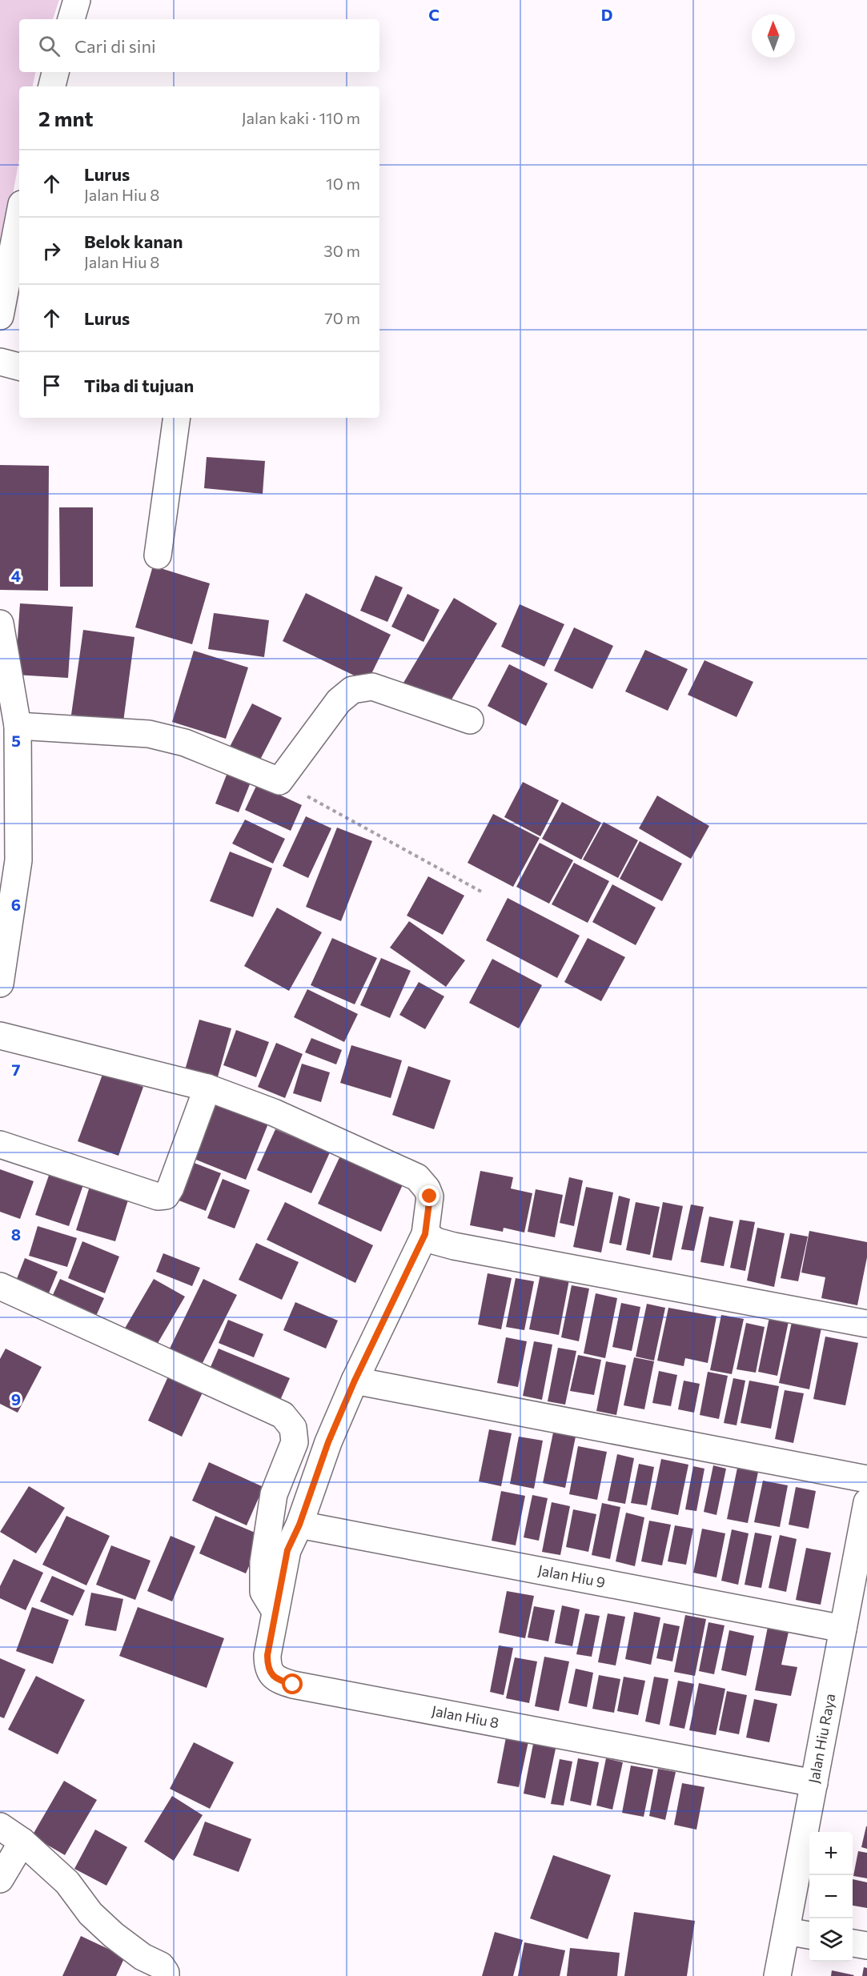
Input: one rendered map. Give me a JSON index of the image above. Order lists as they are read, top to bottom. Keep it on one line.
{"streets":{"street":["Jalan Hiu 9","Jalan Hiu 8","Jalan Hiu Raya"]},"crossings":[["Jalan Hiu 9","Jalan Hiu 8"],["Jalan Hiu 9","Jalan Hiu Raya"],["Jalan Hiu 8","Jalan Hiu Raya"]],"north":"top","page":{"search":"Cari di sini","heading":["2 mnt","Jalan kaki · 110 m"],"list":[["Lurus","Jalan Hiu 8","10 m"],["Belok kanan","Jalan Hiu 8","30 m"],["Lurus","70 m"],"Tiba di tujuan"],"map_buttons":["+","−"]},"grid":{"columns":["C","D"],"rows":["4","5","6","7","8","9"]}}
